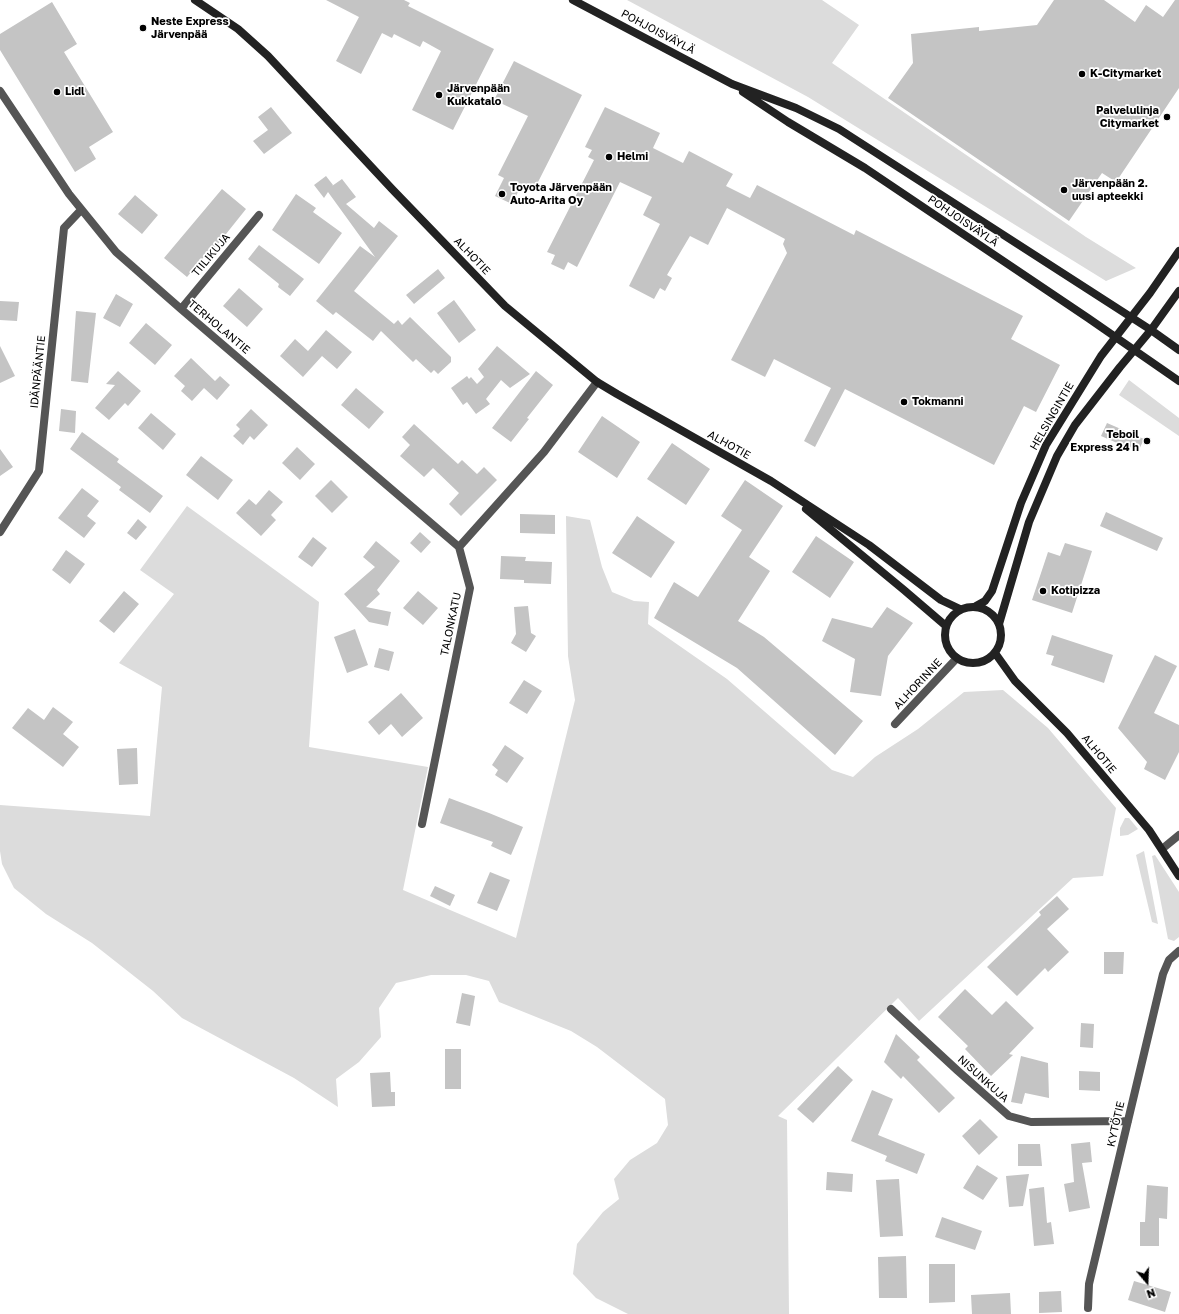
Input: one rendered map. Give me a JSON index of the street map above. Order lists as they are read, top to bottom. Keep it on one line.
{"streets":{"street":["POHJOISVÄYLÄ","TIILIKUJA","ALHOTIE","TERHOLANTIE","IDÄNPÄÄNTIE","HELSINGINTIE","TALONKATU","ALHORINNE","NISUNKUJA","KYTÖTIE"]},"crossings":[["POHJOISVÄYLÄ","HELSINGINTIE"],["TIILIKUJA","TERHOLANTIE"],["ALHOTIE","HELSINGINTIE"],["ALHOTIE","ALHORINNE"],["TERHOLANTIE","IDÄNPÄÄNTIE"],["TERHOLANTIE","TALONKATU"],["HELSINGINTIE","ALHORINNE"],["NISUNKUJA","KYTÖTIE"]],"places":["Neste Express Järvenpää","K-Citymarket","Lidl","Järvenpään Kukkatalo","Palvelulinja Citymarket","Helmi","Järvenpään 2. uusi apteekki","Toyota Järvenpään Auto-Arita Oy","Tokmanni","Teboil Express 24 h","Kotipizza"],"north":"bottom"}
